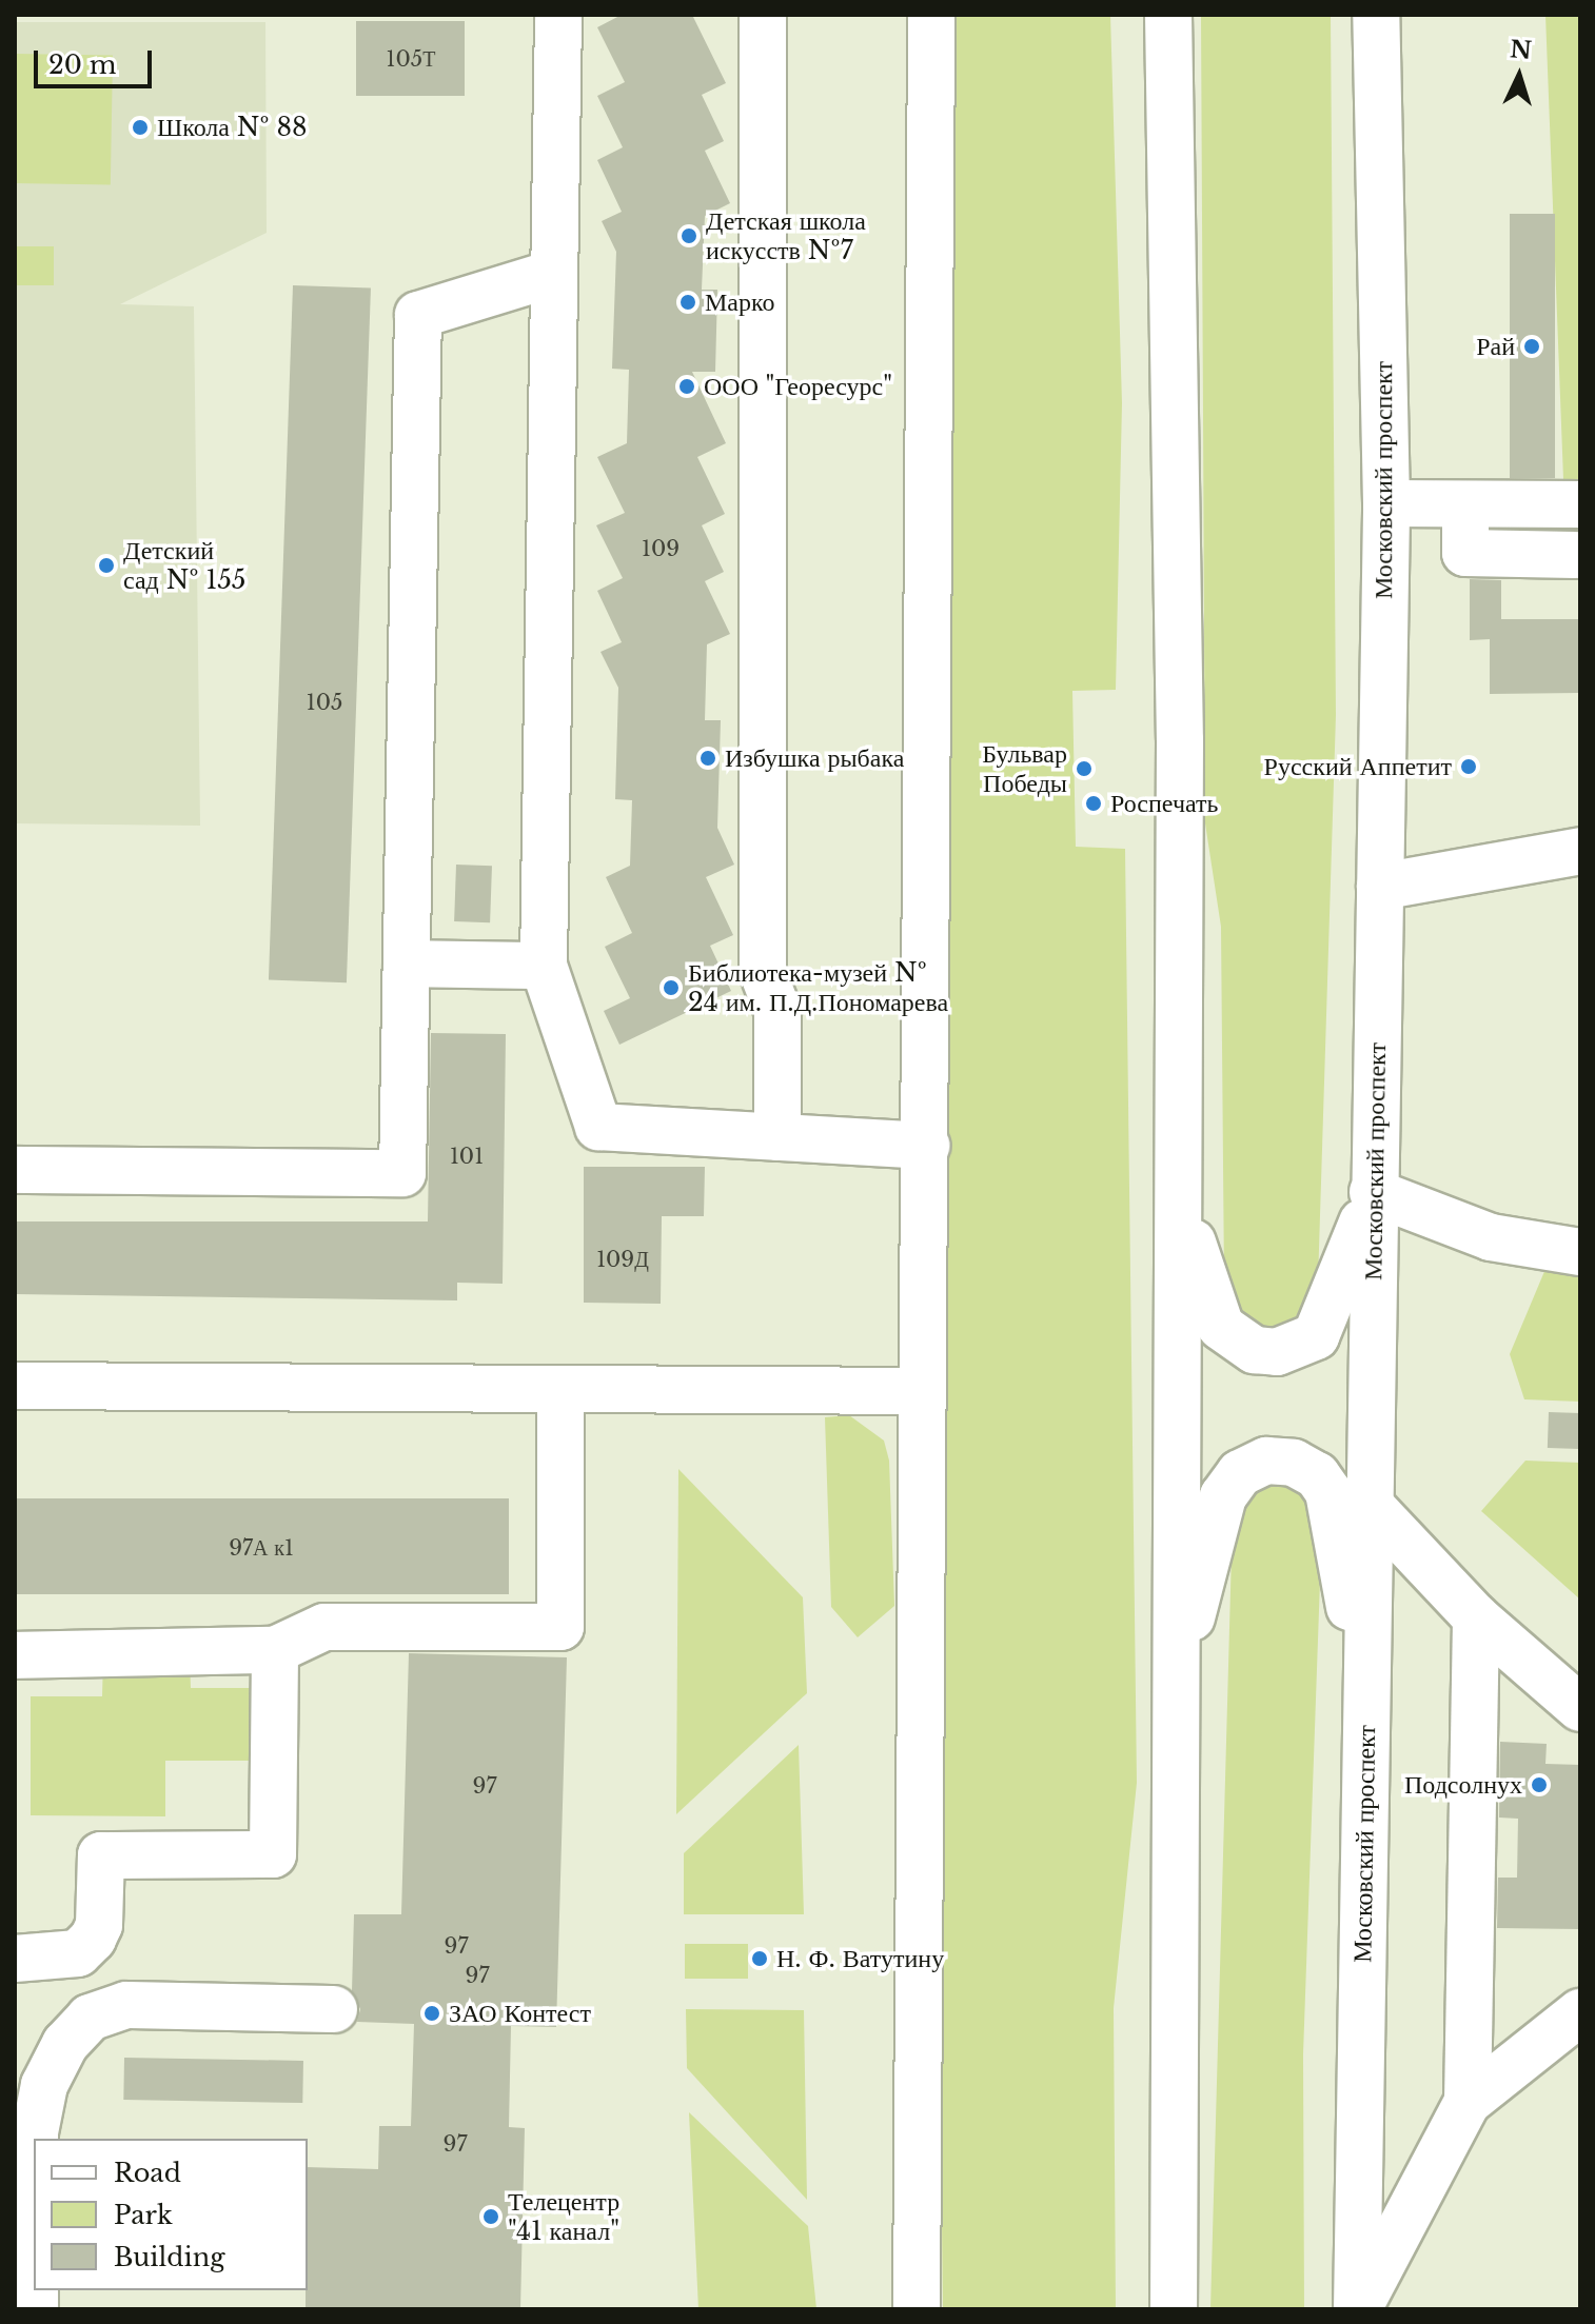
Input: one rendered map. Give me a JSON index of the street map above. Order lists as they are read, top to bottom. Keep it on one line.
{"streets":{"main road":["Московский проспект"]},"places":["Школа № 88","Детская школа искусств №7","Марко","Рай","ООО \"Георесурс\"","Детский сад № 155","Избушка рыбака","Русский Аппетит","Бульвар Победы","Роспечать","Библиотека-музей № 24 им. П.Д.Пономарева","Подсолнух","Н. Ф. Ватутину","ЗАО Контест","Телецентр \"41 канал\""],"house_numbers":["105Т","109","105","101","109Д","97А к1","97","97","97","97"],"legend":["Road","Park","Building"],"scale_bar":"20 m","north":"top"}
